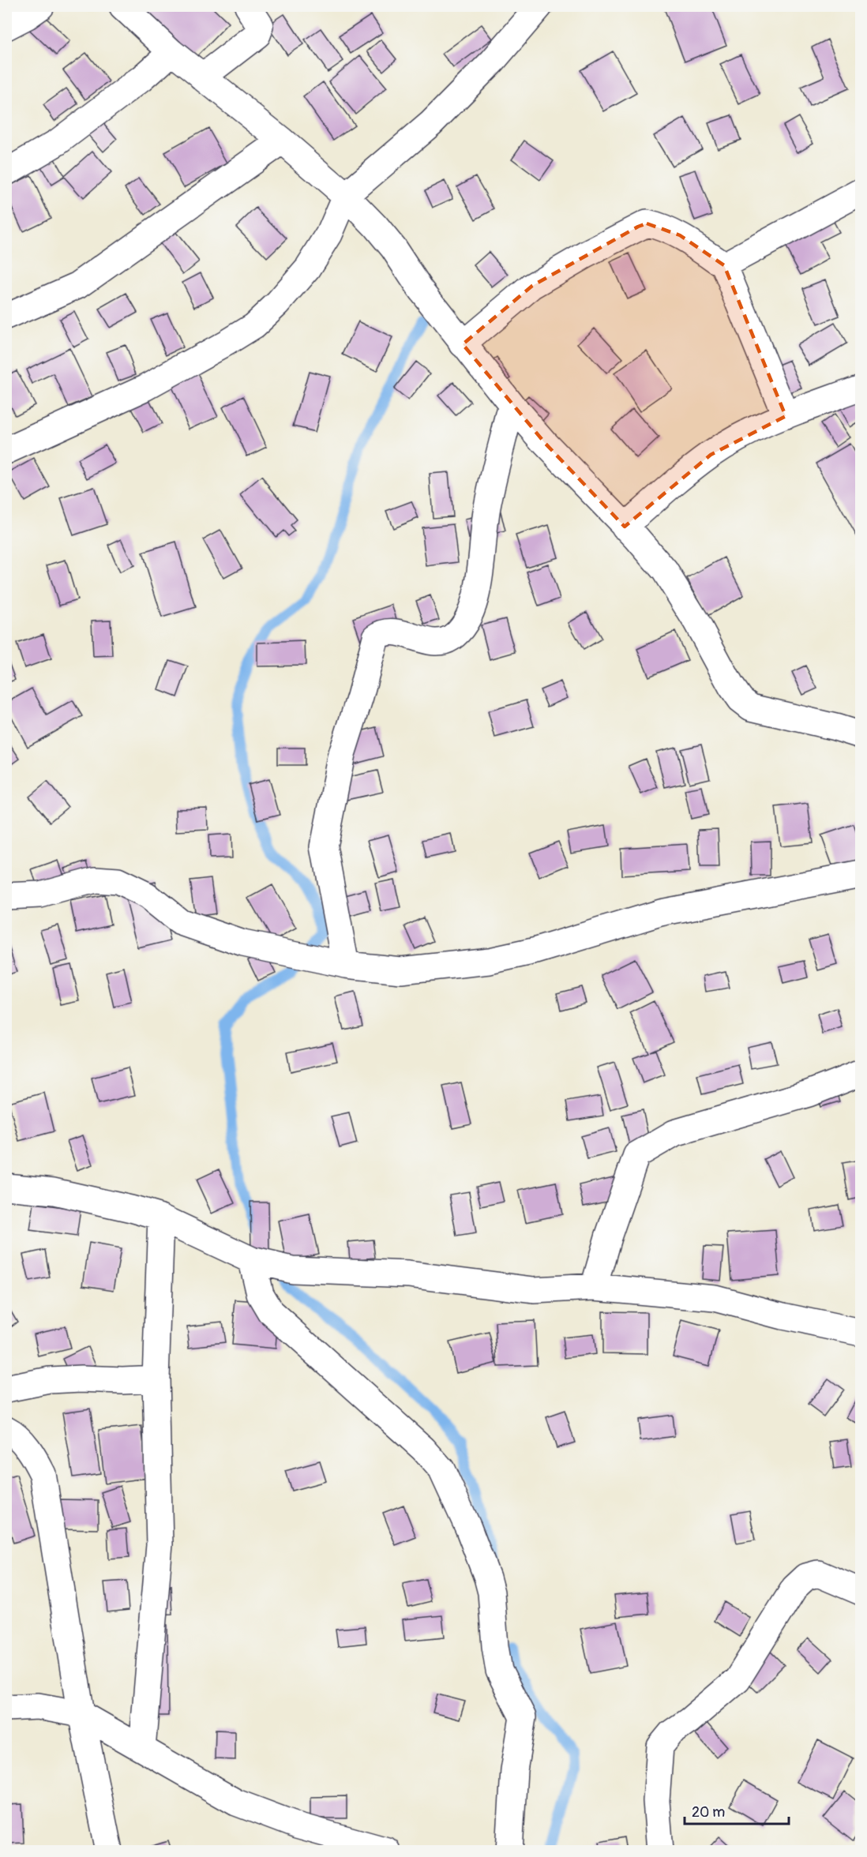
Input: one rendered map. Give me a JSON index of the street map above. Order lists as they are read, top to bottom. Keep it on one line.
{"scale_bar":"20 m"}
